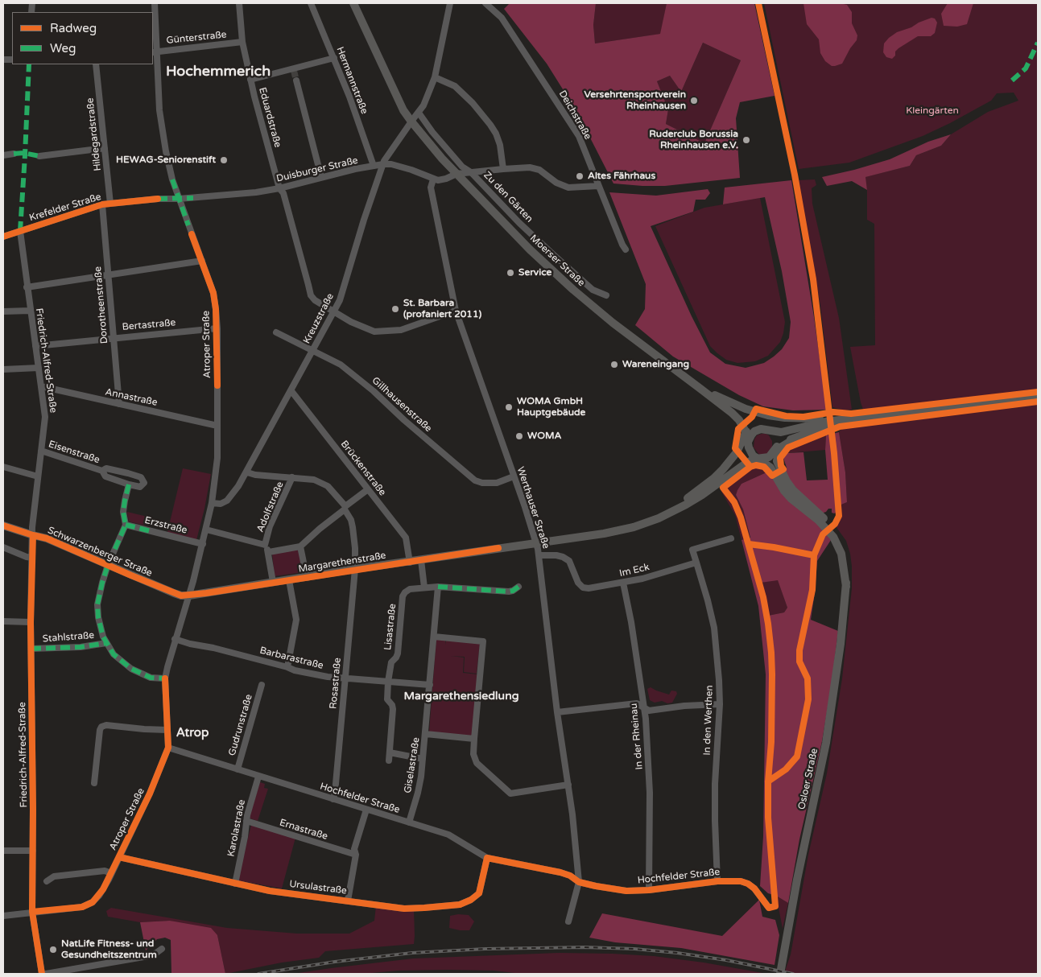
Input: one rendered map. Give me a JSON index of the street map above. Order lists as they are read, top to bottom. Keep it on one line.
{"streets":{"main road":["Moerser Straße","Schwarzenberger Straße","Margarethenstraße","Osloer Straße"],"street":["Günterstraße","Hermannstraße","Deichstraße","Eduardstraße","Hildegardstraße","Duisburger Straße","Zu den Gärten","Krefelder Straße","Dorotheenstraße","Kreuzstraße","Bertastraße","Atroper Straße","Friedrich-Alfred-Straße","Annastraße","Gillhausenstraße","Eisenstraße","Brückenstraße","Adolfstraße","Werthauser Straße","Erzstraße","Im Eck","Lisastraße","Stahlstraße","Barbarastraße","Rosastraße","In den Werthen","Gudrunstraße","In der Rheinau","Giselastraße","Hochfelder Straße","Karolastraße","Ernastraße","Ursulastraße"]},"crossings":[["Günterstraße","Eduardstraße"],["Günterstraße","Atroper Straße"],["Hermannstraße","Duisburger Straße"],["Eduardstraße","Duisburger Straße"],["Eduardstraße","Kreuzstraße"],["Eduardstraße","Werthauser Straße"],["Hildegardstraße","Krefelder Straße"],["Duisburger Straße","Krefelder Straße"],["Duisburger Straße","Kreuzstraße"],["Duisburger Straße","Atroper Straße"],["Duisburger Straße","Werthauser Straße"],["Zu den Gärten","Moerser Straße"],["Krefelder Straße","Dorotheenstraße"],["Krefelder Straße","Atroper Straße"],["Krefelder Straße","Friedrich-Alfred-Straße"],["Moerser Straße","Kreuzstraße"],["Moerser Straße","Margarethenstraße"],["Moerser Straße","Osloer Straße"],["Dorotheenstraße","Bertastraße"],["Dorotheenstraße","Annastraße"],["Kreuzstraße","Atroper Straße"],["Kreuzstraße","Gillhausenstraße"],["Kreuzstraße","Brückenstraße"],["Kreuzstraße","Rosastraße"],["Bertastraße","Atroper Straße"],["Bertastraße","Friedrich-Alfred-Straße"],["Atroper Straße","Friedrich-Alfred-Straße"],["Atroper Straße","Annastraße"],["Atroper Straße","Erzstraße"],["Atroper Straße","Schwarzenberger Straße"],["Atroper Straße","Margarethenstraße"],["Atroper Straße","Barbarastraße"],["Atroper Straße","Hochfelder Straße"],["Atroper Straße","Ursulastraße"],["Friedrich-Alfred-Straße","Annastraße"],["Friedrich-Alfred-Straße","Eisenstraße"],["Friedrich-Alfred-Straße","Schwarzenberger Straße"],["Friedrich-Alfred-Straße","Stahlstraße"],["Gillhausenstraße","Werthauser Straße"],["Brückenstraße","Margarethenstraße"],["Adolfstraße","Rosastraße"],["Werthauser Straße","Margarethenstraße"],["Werthauser Straße","Im Eck"],["Werthauser Straße","Hochfelder Straße"],["Schwarzenberger Straße","Margarethenstraße"],["Margarethenstraße","Rosastraße"],["Margarethenstraße","Osloer Straße"],["Im Eck","In den Werthen"],["Im Eck","In der Rheinau"],["Lisastraße","Barbarastraße"],["Lisastraße","Giselastraße"],["Barbarastraße","Rosastraße"],["Barbarastraße","Giselastraße"],["Rosastraße","Hochfelder Straße"],["In den Werthen","Hochfelder Straße"],["Gudrunstraße","Hochfelder Straße"],["In der Rheinau","Hochfelder Straße"],["Giselastraße","Hochfelder Straße"],["Hochfelder Straße","Karolastraße"],["Hochfelder Straße","Ursulastraße"],["Karolastraße","Ernastraße"],["Karolastraße","Ursulastraße"]],"districts":["Hochemmerich","Margarethensiedlung","Atrop"],"parks":["Kleingärten"],"places":["Versehrtensportverein Rheinhausen","Ruderclub Borussia Rheinhausen e.V.","HEWAG-Seniorenstift","Altes Fährhaus","Service","St. Barbara (profaniert 2011)","Wareneingang","WOMA GmbH Hauptgebäude","WOMA","NatLife Fitness- und Gesundheitszentrum"],"legend":["Radweg","Weg"]}
